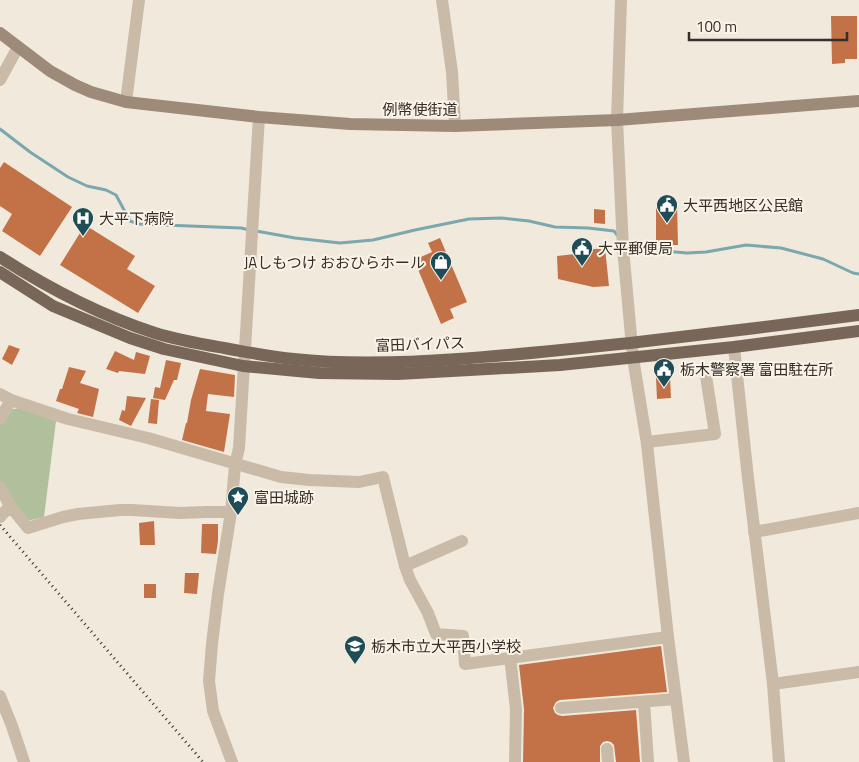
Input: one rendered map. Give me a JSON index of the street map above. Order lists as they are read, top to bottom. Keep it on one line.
{"streets":{"main road":["富田バイパス"],"street":["例幣使街道"]},"places":{"public building":["大平西地区公民館","大平郵便局","栃木警察署 富田駐在所"],"hospital":["大平下病院"],"shop":["JAしもつけ おおひらホール"],"place":["富田城跡"],"school or university":["栃木市立大平西小学校"]},"scale_bar":"100 m"}
